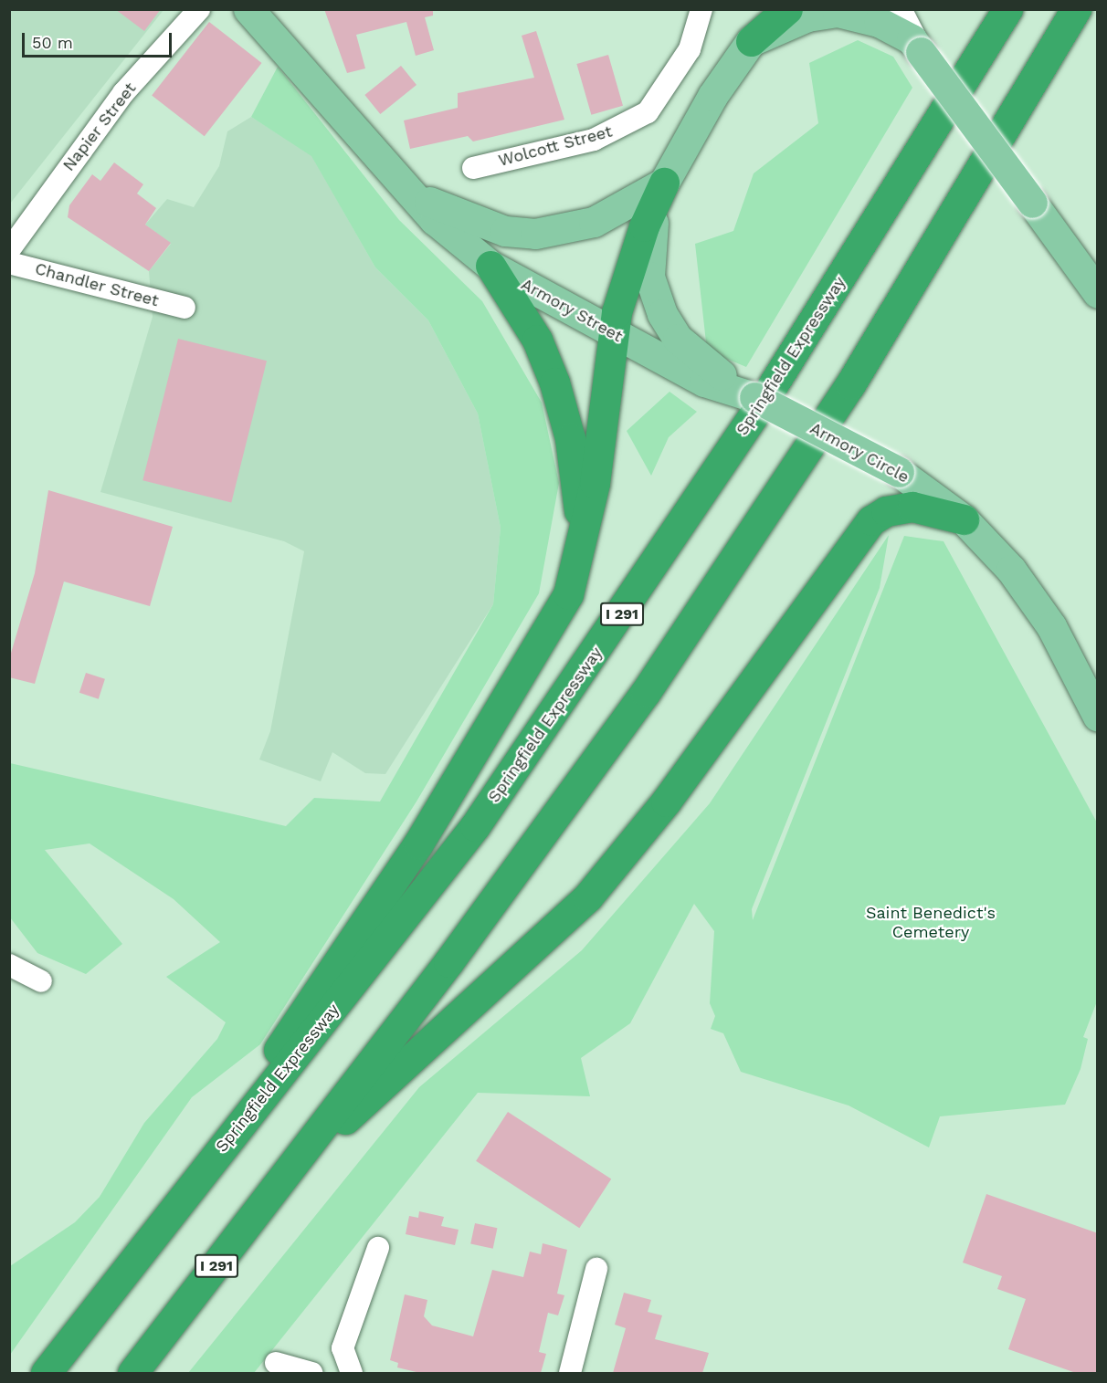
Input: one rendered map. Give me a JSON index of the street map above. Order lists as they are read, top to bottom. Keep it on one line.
{"streets":{"highway":["Springfield Expressway","I 291"],"main road":["Armory Street","Armory Circle"],"street":["Napier Street","Wolcott Street","Chandler Street"]},"crossings":[["Armory Street","Armory Circle"]],"parks":["Saint Benedict's Cemetery"],"scale_bar":"50 m"}
